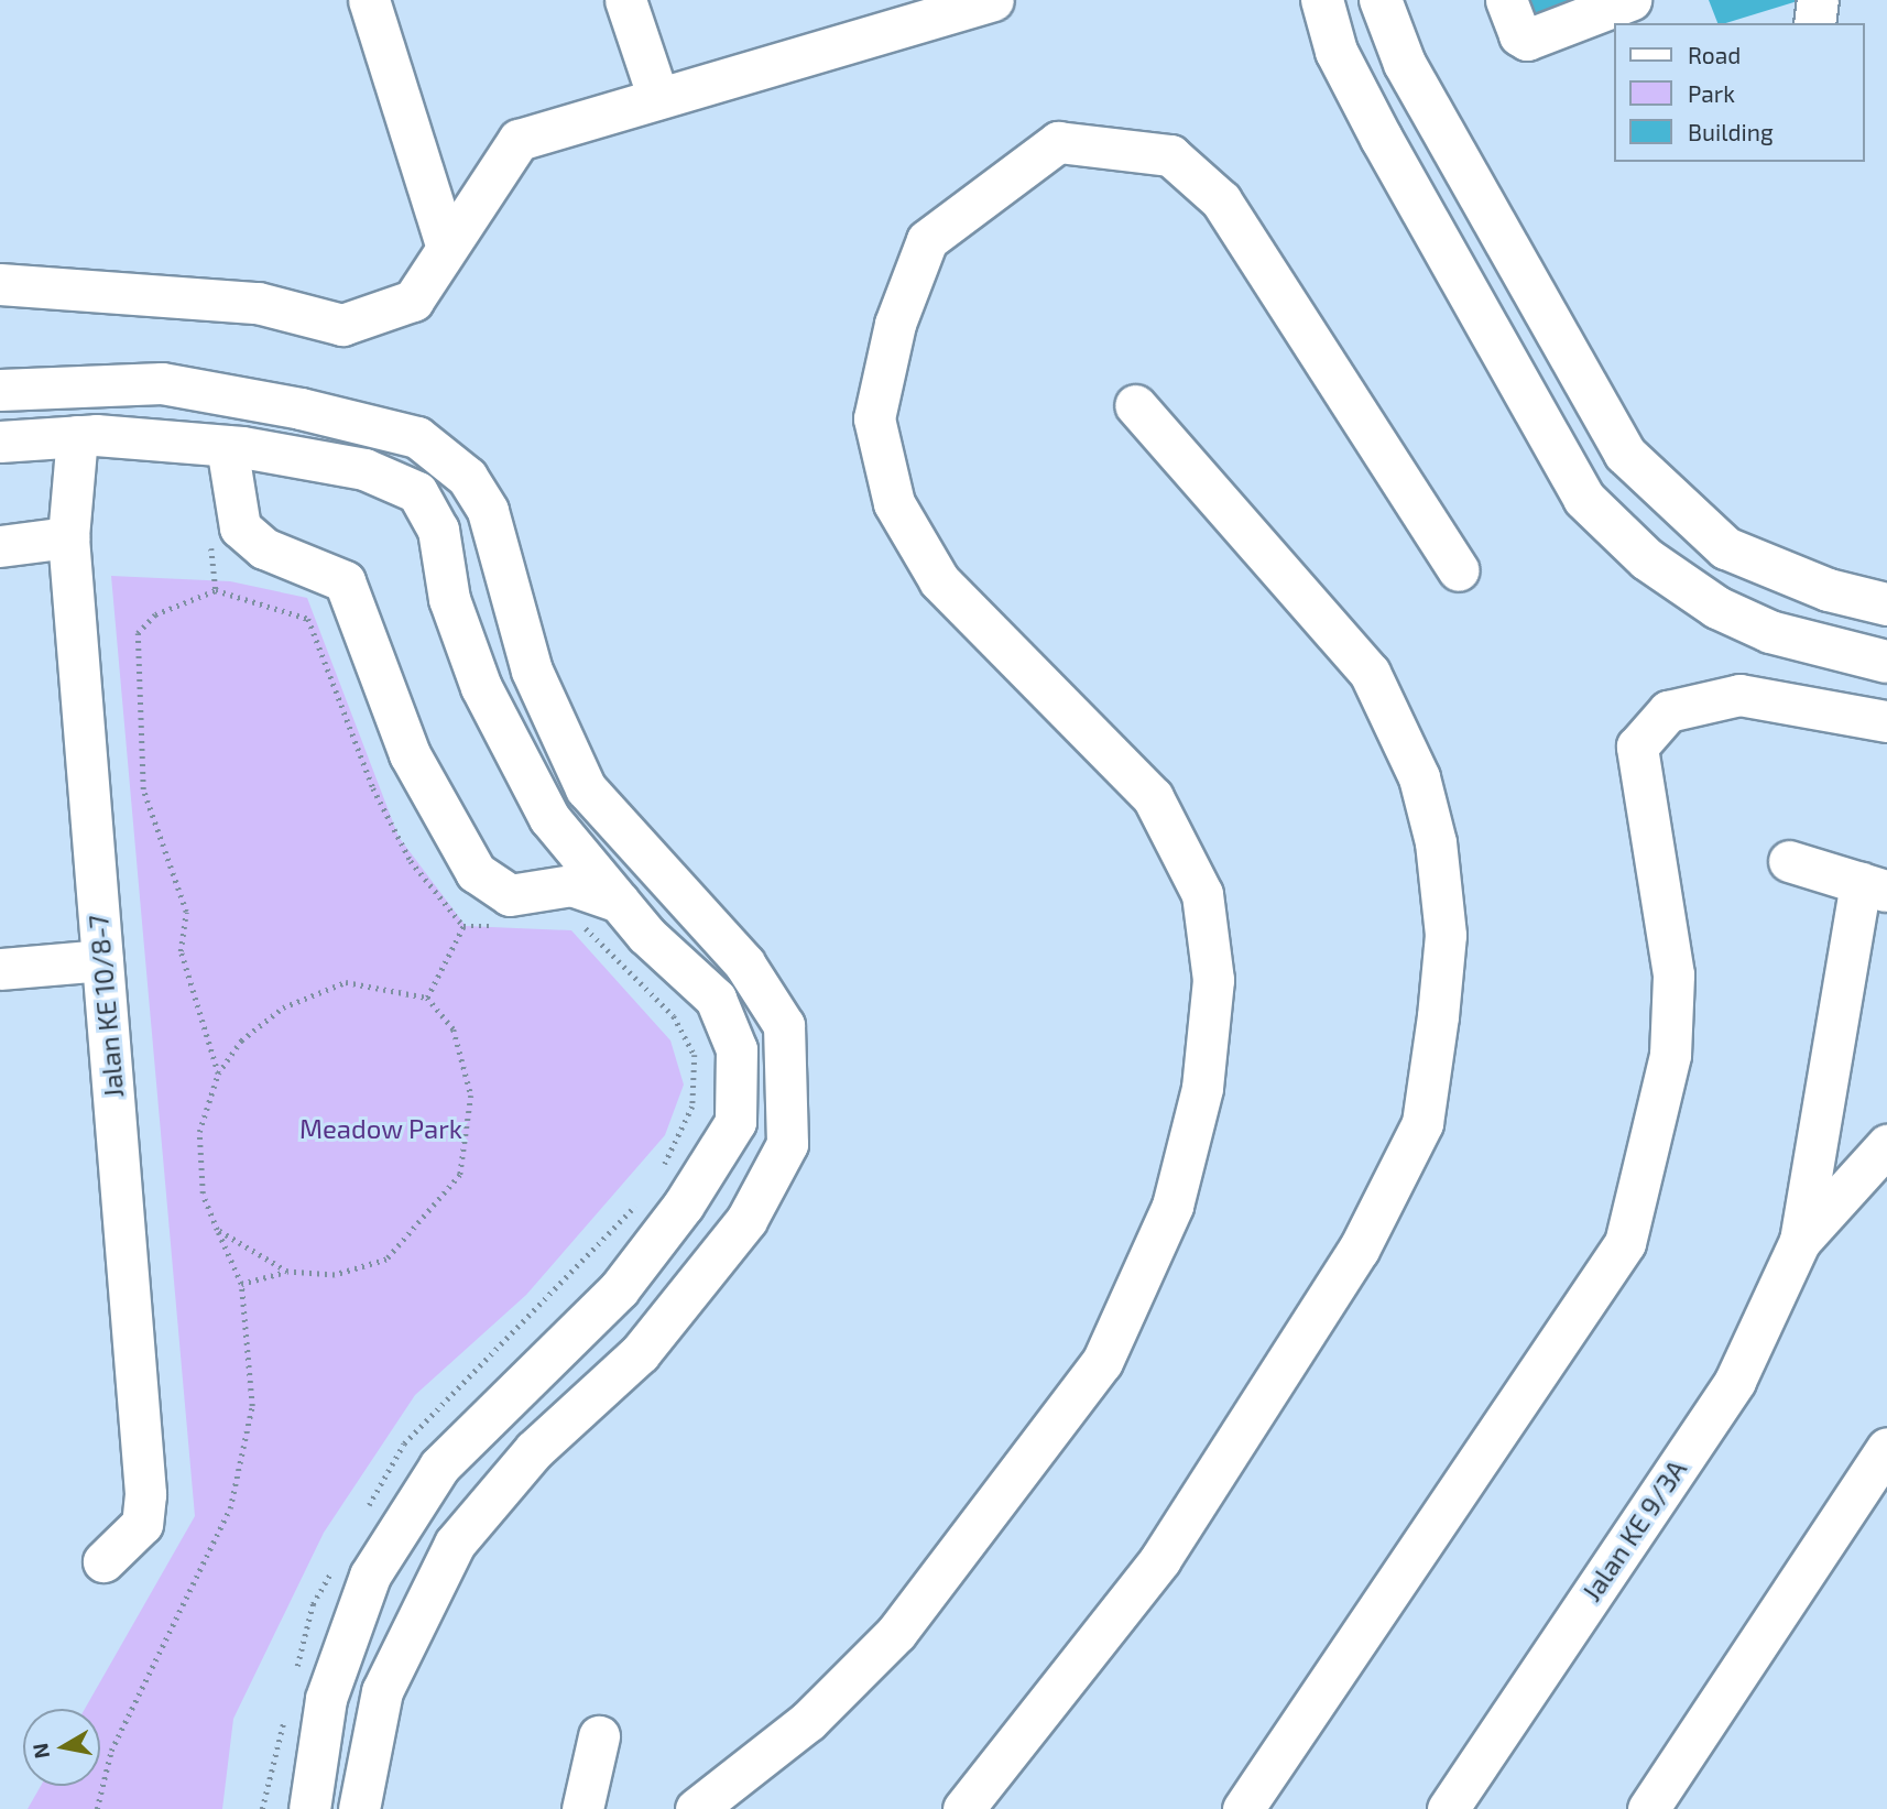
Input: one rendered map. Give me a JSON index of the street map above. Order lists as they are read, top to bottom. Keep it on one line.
{"streets":{"street":["Jalan KE 10/8-7","Jalan KE 9/3A"]},"parks":["Meadow Park"],"legend":["Road","Park","Building"],"north":"left"}
